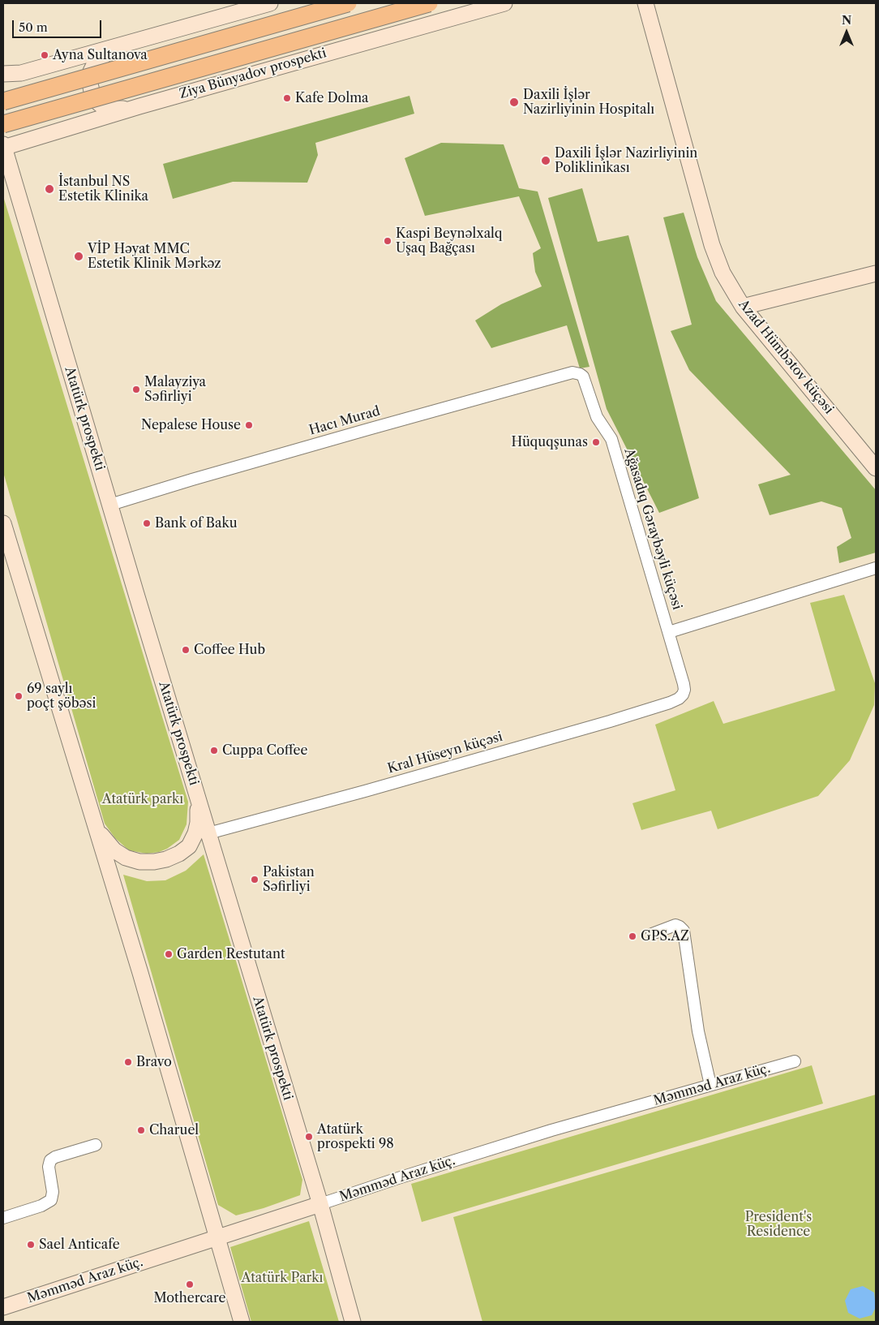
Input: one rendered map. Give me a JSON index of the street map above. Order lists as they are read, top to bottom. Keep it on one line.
{"streets":{"main road":["Ziya Bünyadov prospekti","Azad Hümbətov küçəsi","Atatürk prospekti","Məmməd Araz küç."],"street":["Hacı Murad","Ağasadıq Gəraybəyli küçəsi","Kral Hüseyn küçəsi"]},"crossings":[["Ziya Bünyadov prospekti","Atatürk prospekti"],["Atatürk prospekti","Hacı Murad"],["Atatürk prospekti","Kral Hüseyn küçəsi"],["Atatürk prospekti","Məmməd Araz küç."],["Hacı Murad","Ağasadıq Gəraybəyli küçəsi"],["Ağasadıq Gəraybəyli küçəsi","Kral Hüseyn küçəsi"]],"parks":["Atatürk parkı","President's Residence","Atatürk Parkı"],"places":["Ayna Sultanova","Kafe Dolma","Daxili İşlər Nazirliyinin Hospitalı","Daxili İşlər Nazirliyinin Poliklinikası","İstanbul NS Estetik Klinika","Kaspi Beynəlxalq Uşaq Bağçası","VİP Həyat MMC Estetik Klinik Mərkəz","Malayziya Səfirliyi","Nepalese House","Hüquqşunas","Bank of Baku","Coffee Hub","69 saylı poçt şöbəsi","Cuppa Coffee","Pakistan Səfirliyi","GPS.AZ","Garden Restutant","Bravo","Charuel","Atatürk prospekti 98","Sael Anticafe","Mothercare"],"scale_bar":"50 m","north":"top"}
